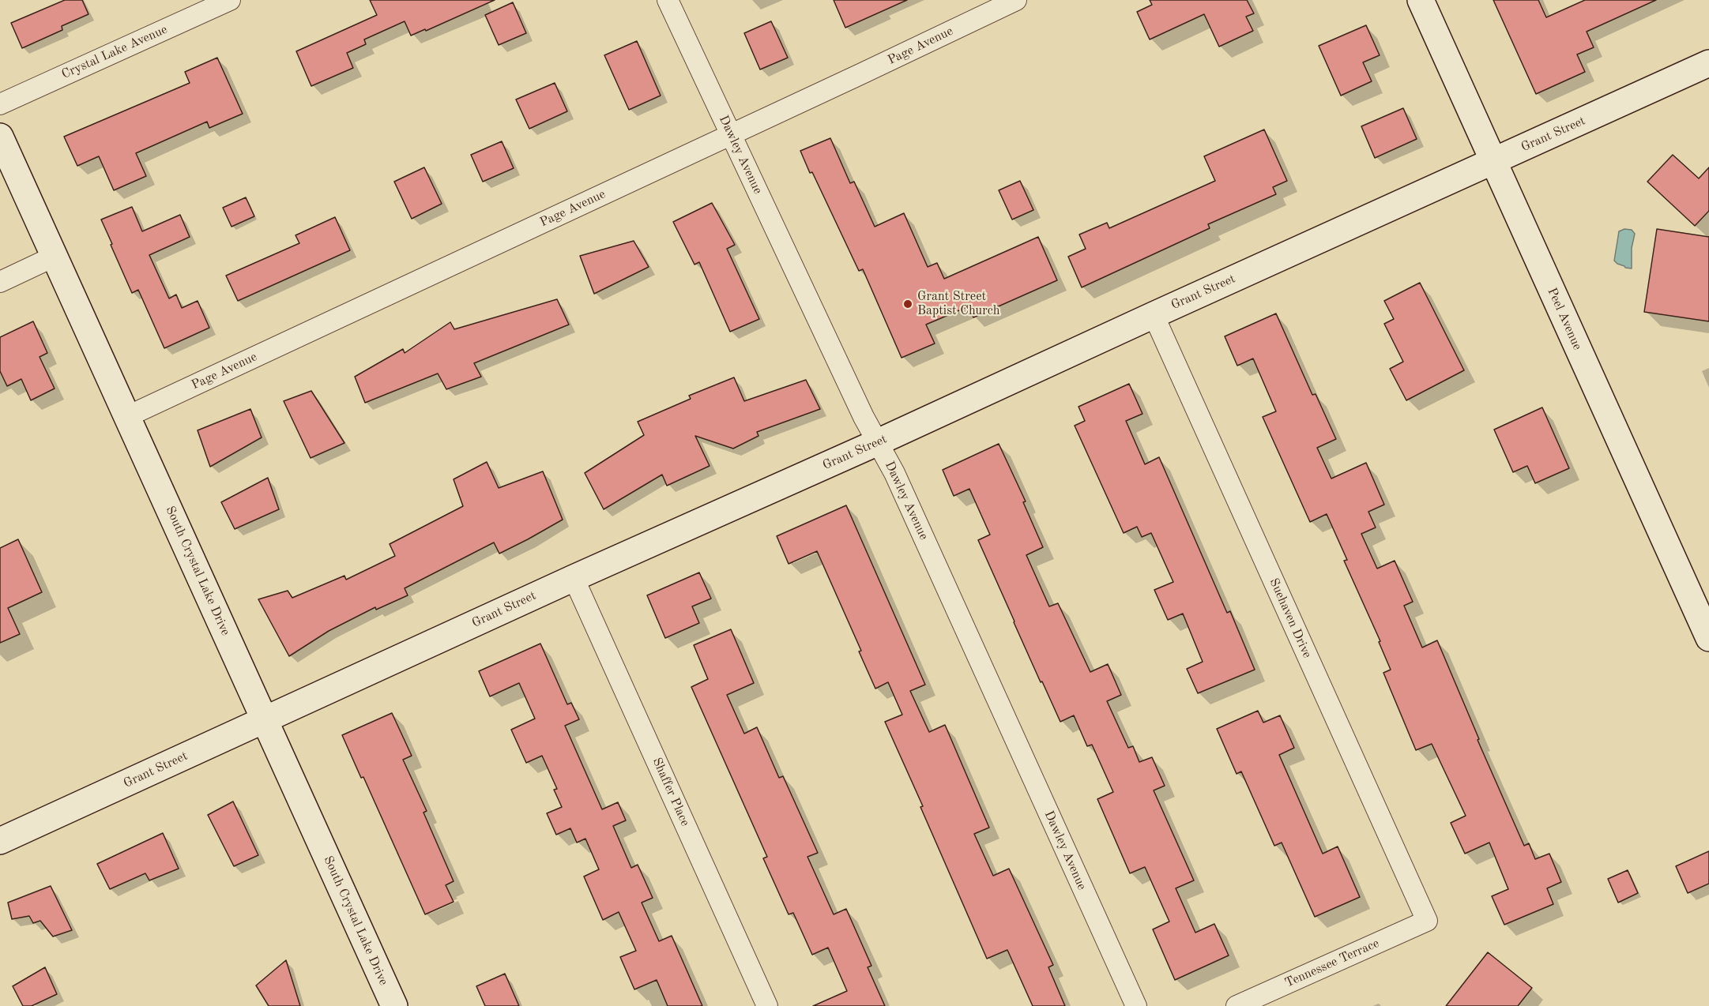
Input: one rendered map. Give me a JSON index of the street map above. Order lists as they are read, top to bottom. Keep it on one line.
{"streets":{"street":["Page Avenue","Crystal Lake Avenue","Grant Street","Dawley Avenue","Peel Avenue","South Crystal Lake Drive","Suehaven Drive","Shaffer Place","Tennessee Terrace"]},"crossings":[["Page Avenue","Dawley Avenue"],["Page Avenue","South Crystal Lake Drive"],["Grant Street","Dawley Avenue"],["Grant Street","Peel Avenue"],["Grant Street","South Crystal Lake Drive"],["Grant Street","Suehaven Drive"],["Grant Street","Shaffer Place"],["Suehaven Drive","Tennessee Terrace"]],"places":["Grant Street Baptist Church"]}
